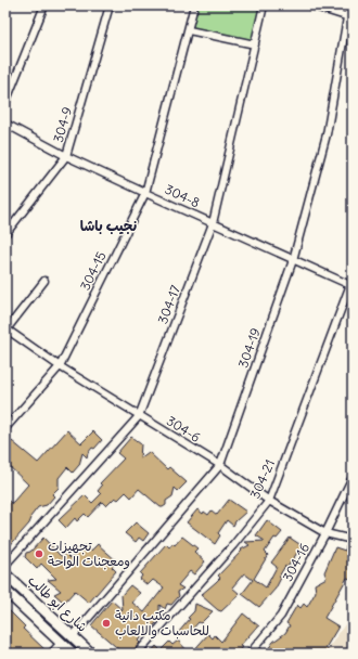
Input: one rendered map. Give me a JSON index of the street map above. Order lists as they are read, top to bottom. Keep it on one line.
{"streets":{"main road":["شارع ابو طالب"],"street":["304-9","304-8","304-15","304-17","304-19","304-6","304-21","304-16"]},"crossings":[["304-9","304-8"],["304-8","304-15"],["304-8","304-17"],["304-8","304-19"],["304-8","304-21"],["304-15","304-6"],["304-17","304-6"],["304-19","304-6"],["304-19","شارع ابو طالب"],["304-6","304-21"],["304-6","304-16"]],"districts":["نجيب باشا"],"places":["تجهيزات ومعجنات الواحة","مكتب دانية للحاسبات والالعاب"]}
